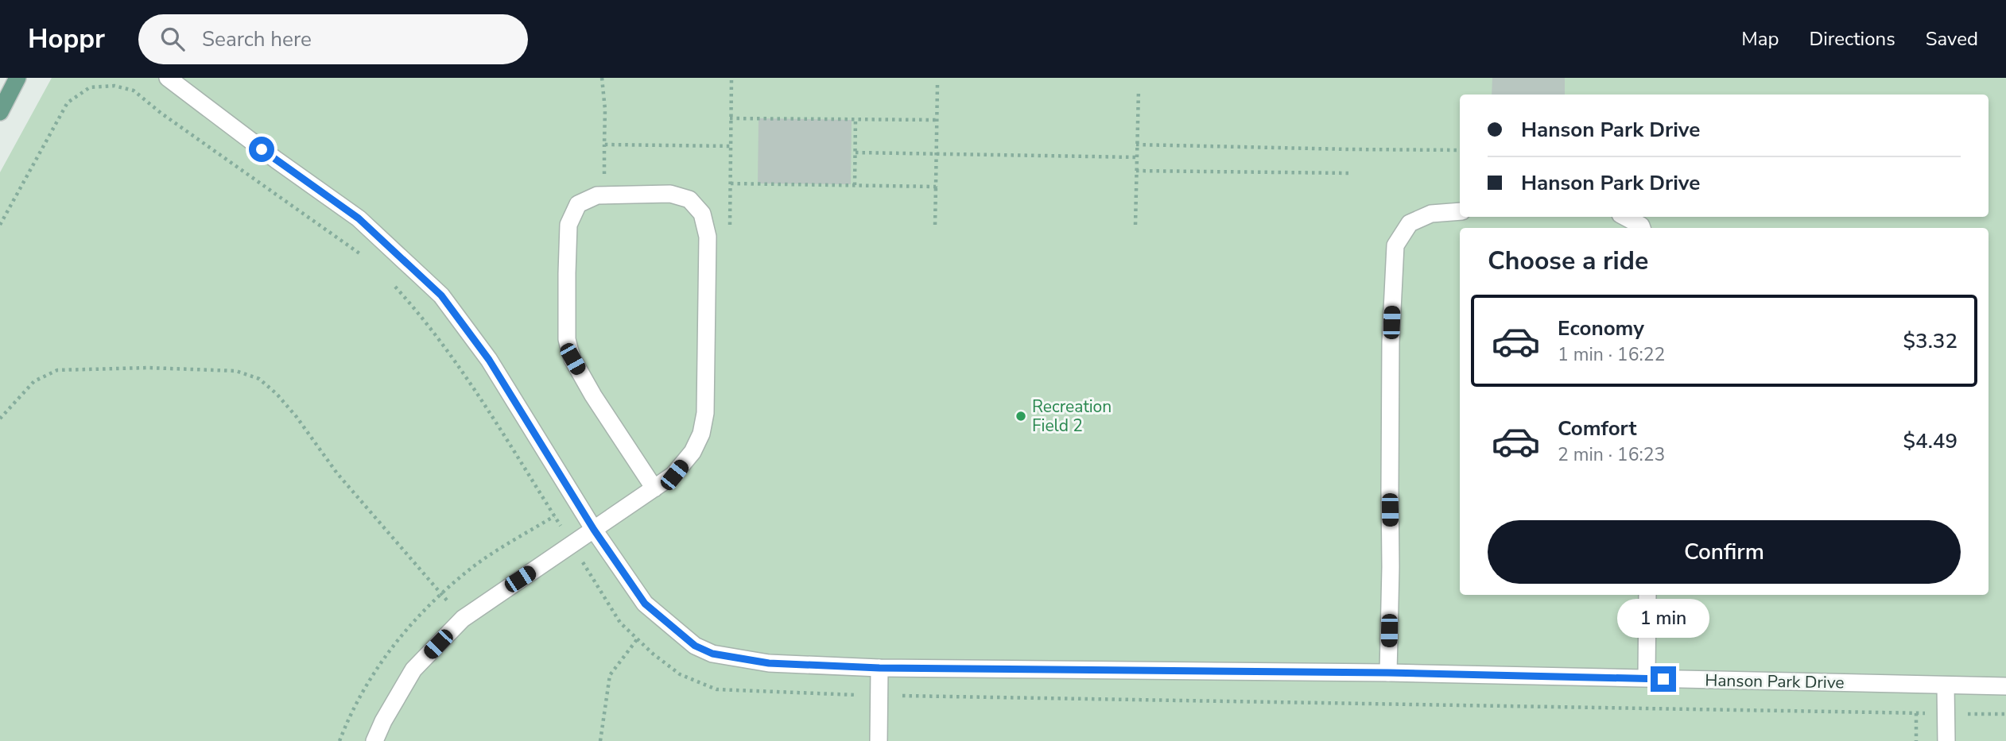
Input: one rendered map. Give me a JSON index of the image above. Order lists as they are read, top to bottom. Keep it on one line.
{"streets":{"street":["Hanson Park Drive"]},"places":["Recreation Field 2"],"page":{"header":"Hoppr","search":"Search here","nav":["Map","Directions","Saved"],"banner":["Hanson Park Drive","Hanson Park Drive"],"heading":"Choose a ride","list":[{"name":"Economy","note":"1 min · 16:22","value":"$3.32"},{"name":"Comfort","note":"2 min · 16:23","value":"$4.49"}],"buttons":"Confirm","bubble":"1 min"}}
